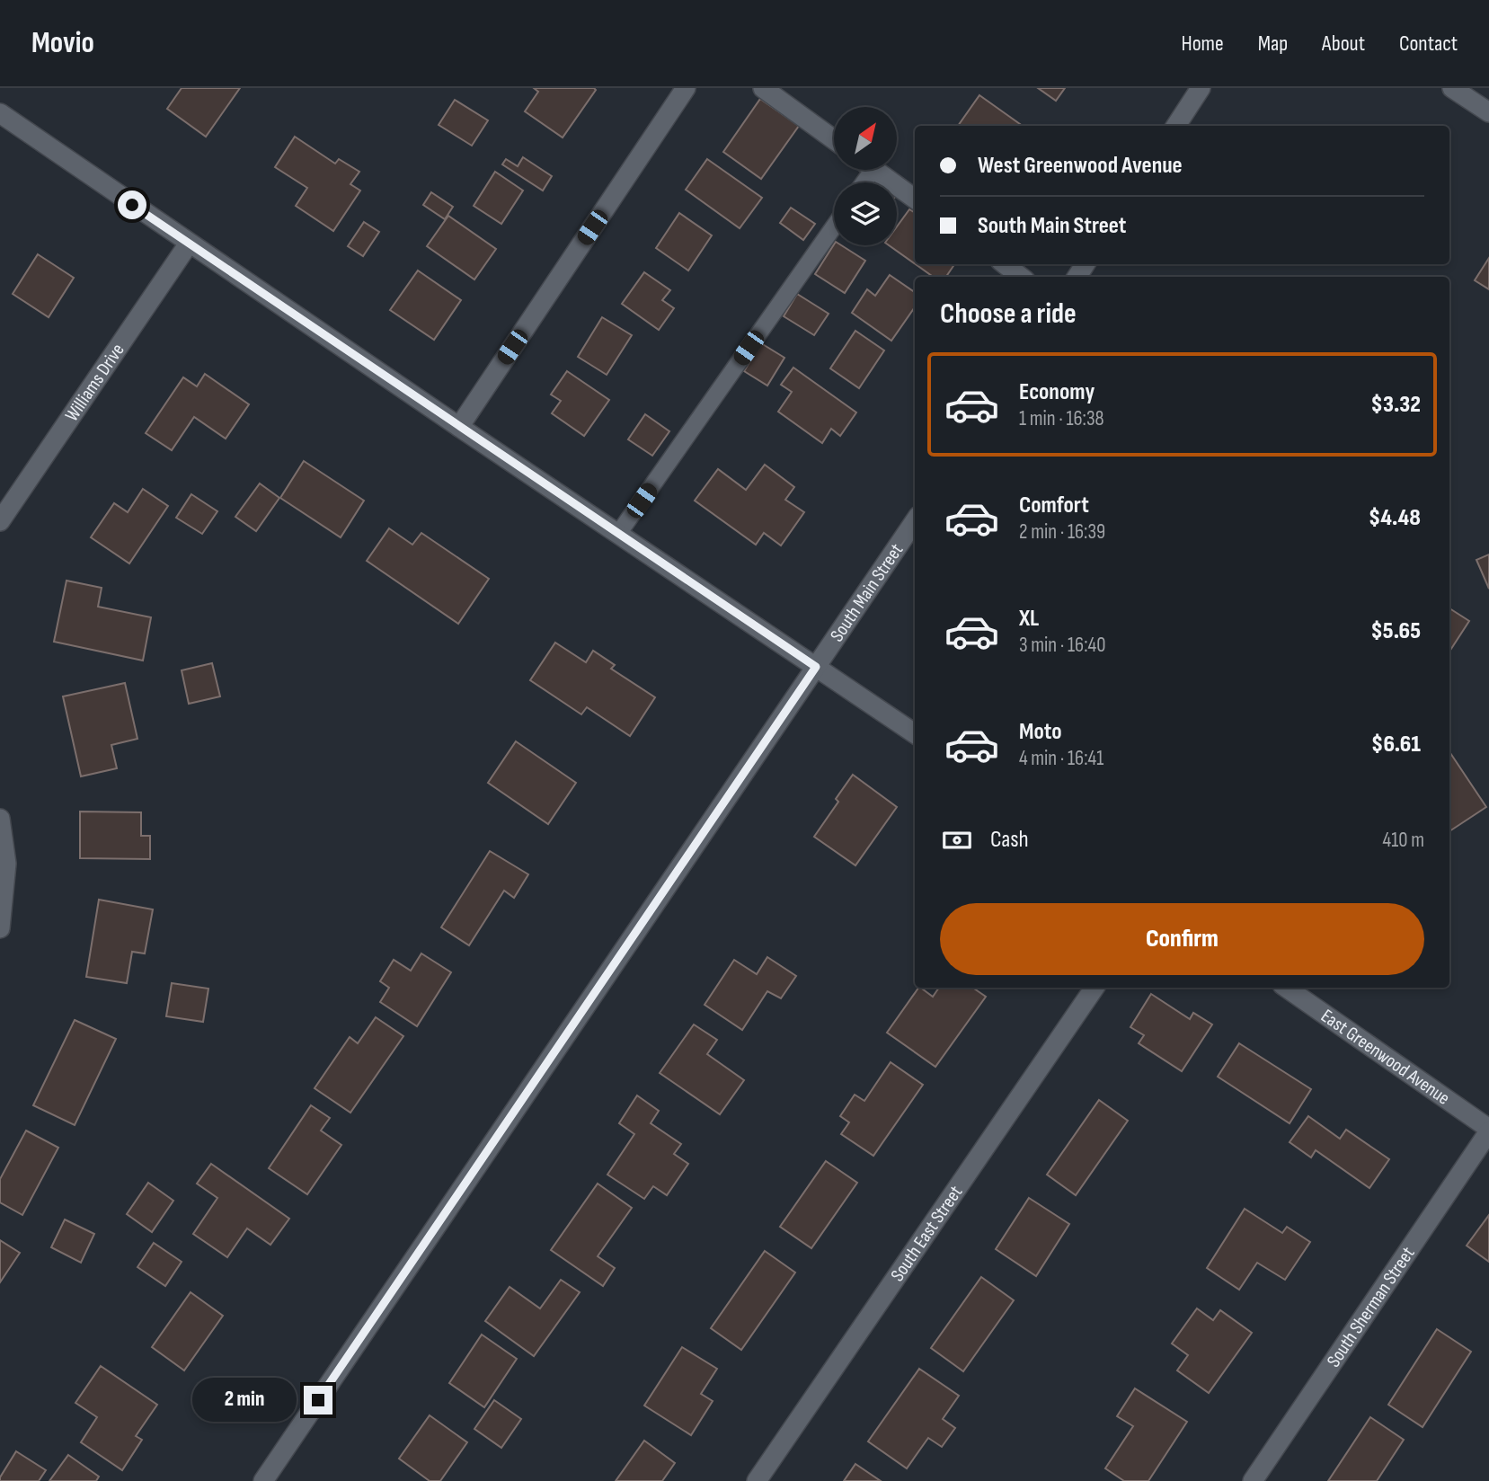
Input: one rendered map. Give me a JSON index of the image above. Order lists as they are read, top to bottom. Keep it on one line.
{"streets":{"street":["Williams Drive","South Main Street","East Greenwood Avenue","South East Street","South Sherman Street"]},"crossings":[["East Greenwood Avenue","South Sherman Street"]],"north":"top right","page":{"header":"Movio","nav":["Home","Map","About","Contact"],"banner":["West Greenwood Avenue","South Main Street"],"heading":"Choose a ride","list":[{"name":"Economy","note":"1 min · 16:38","value":"$3.32"},{"name":"Comfort","note":"2 min · 16:39","value":"$4.48"},{"name":"XL","note":"3 min · 16:40","value":"$5.65"},{"name":"Moto","note":"4 min · 16:41","value":"$6.61"}],"pay":["Cash","410 m"],"buttons":"Confirm","bubble":"2 min"}}
